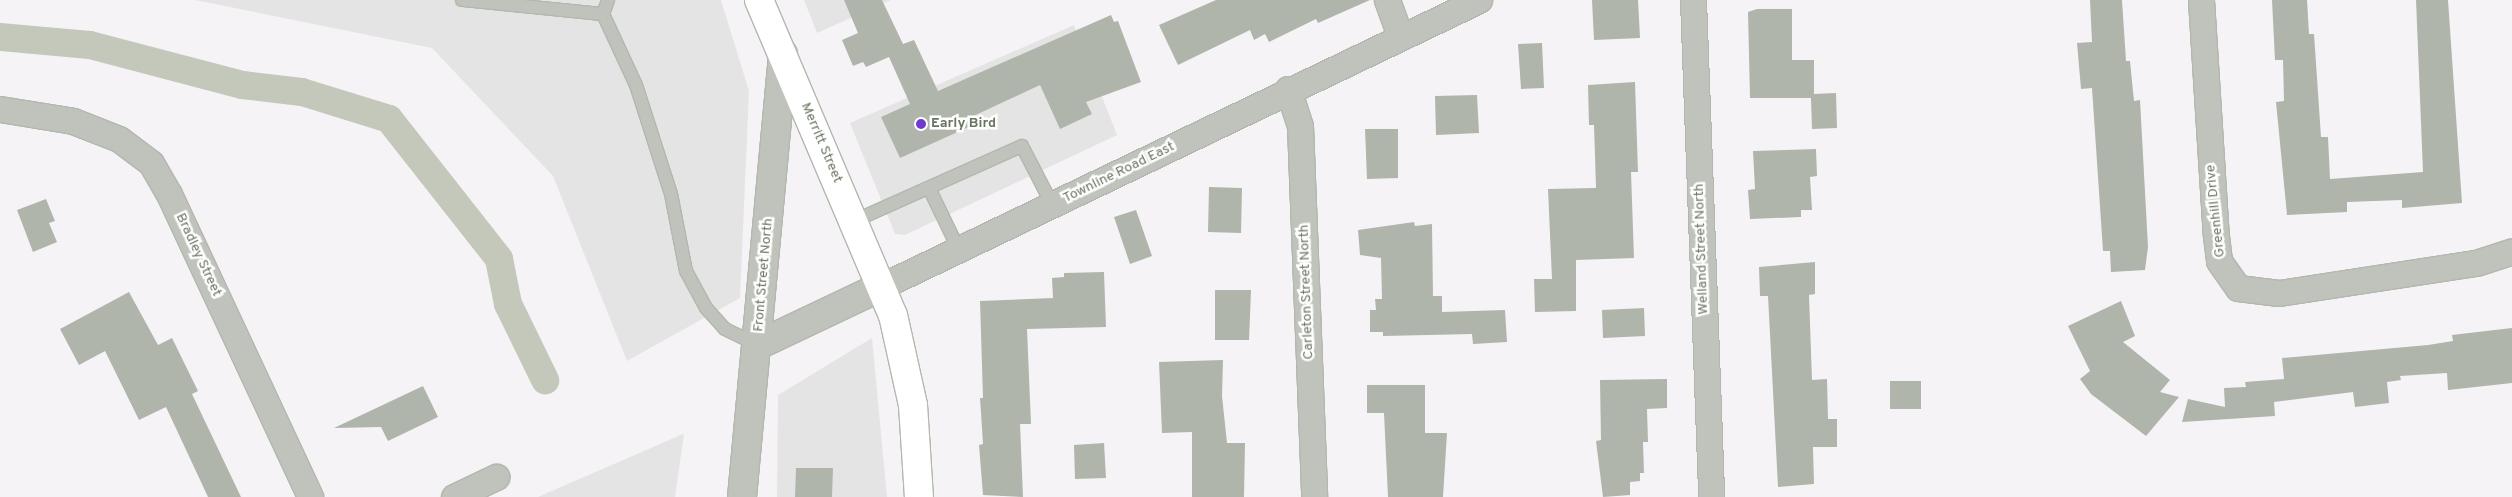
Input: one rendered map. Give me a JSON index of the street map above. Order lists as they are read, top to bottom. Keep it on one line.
{"streets":{"main road":["Merritt Street"],"street":["Townline Road East","Greenhill Drive","Welland Street North","Bradley Street","Front Street North","Carleton Street North"]},"crossings":[["Merritt Street","Townline Road East"],["Merritt Street","Front Street North"],["Townline Road East","Front Street North"],["Townline Road East","Carleton Street North"]],"places":["Early Bird"]}
